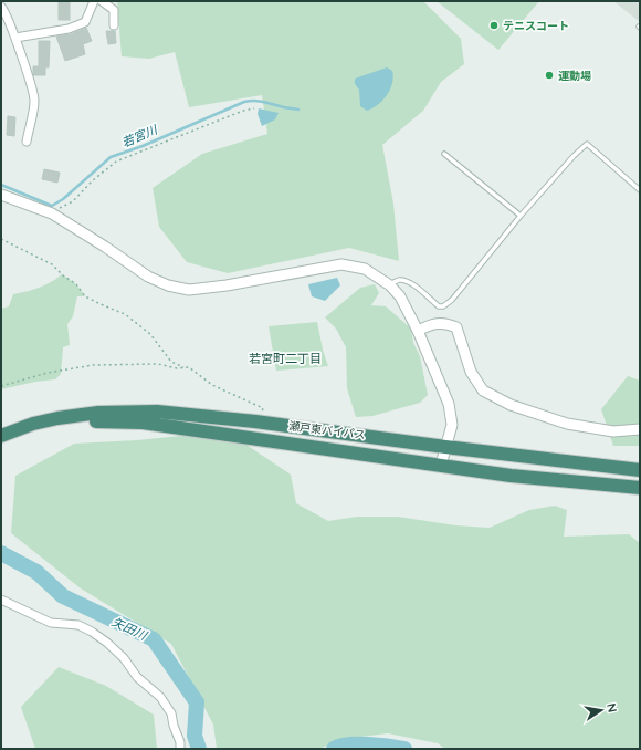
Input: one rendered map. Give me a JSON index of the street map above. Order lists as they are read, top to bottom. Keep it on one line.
{"streets":{"highway":["瀬戸東バイパス"]},"districts":["若宮町二丁目"],"water":["若宮川","矢田川"],"places":["テニスコート","運動場"],"north":"right"}
